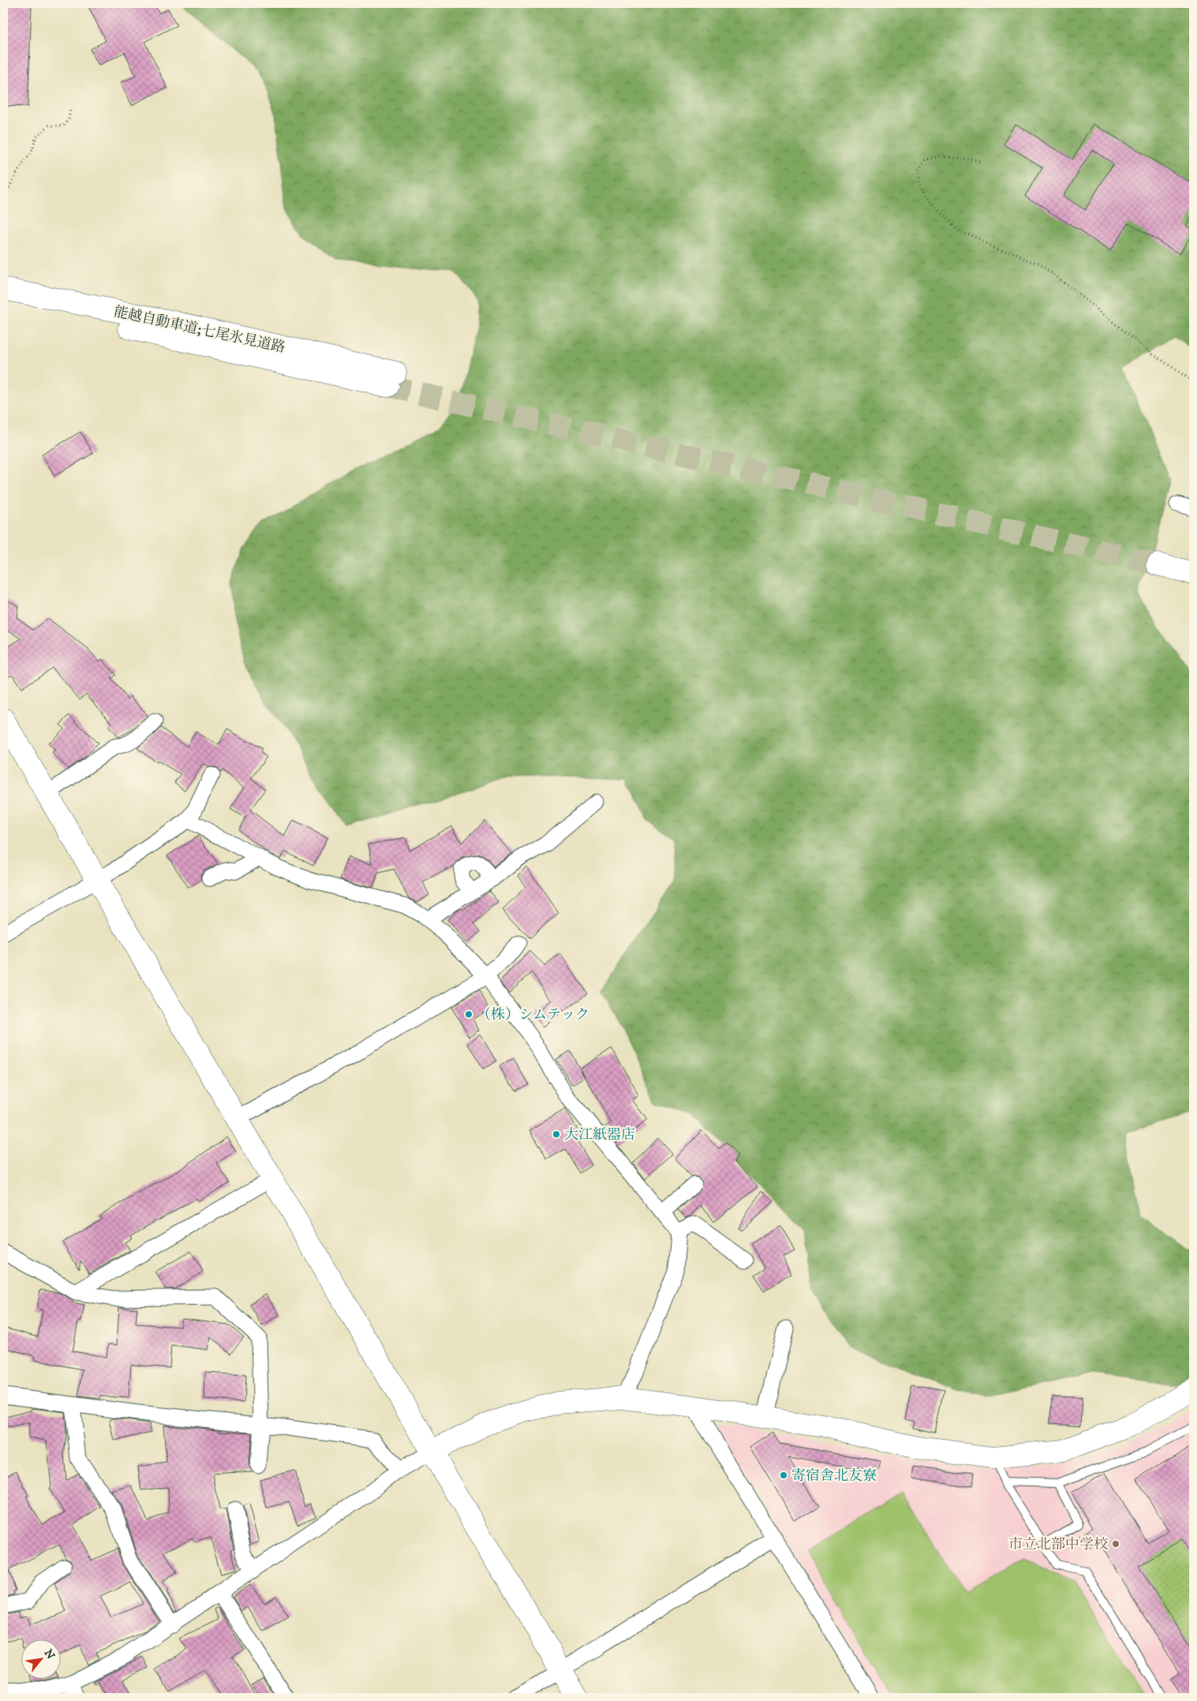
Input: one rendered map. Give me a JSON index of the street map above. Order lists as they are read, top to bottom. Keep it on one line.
{"streets":{"main road":["能越自動車道;七尾氷見道路"]},"places":["（株）シムテック","大江紙器店","寄宿舎北友寮","市立北部中学校"],"north":"top right"}
